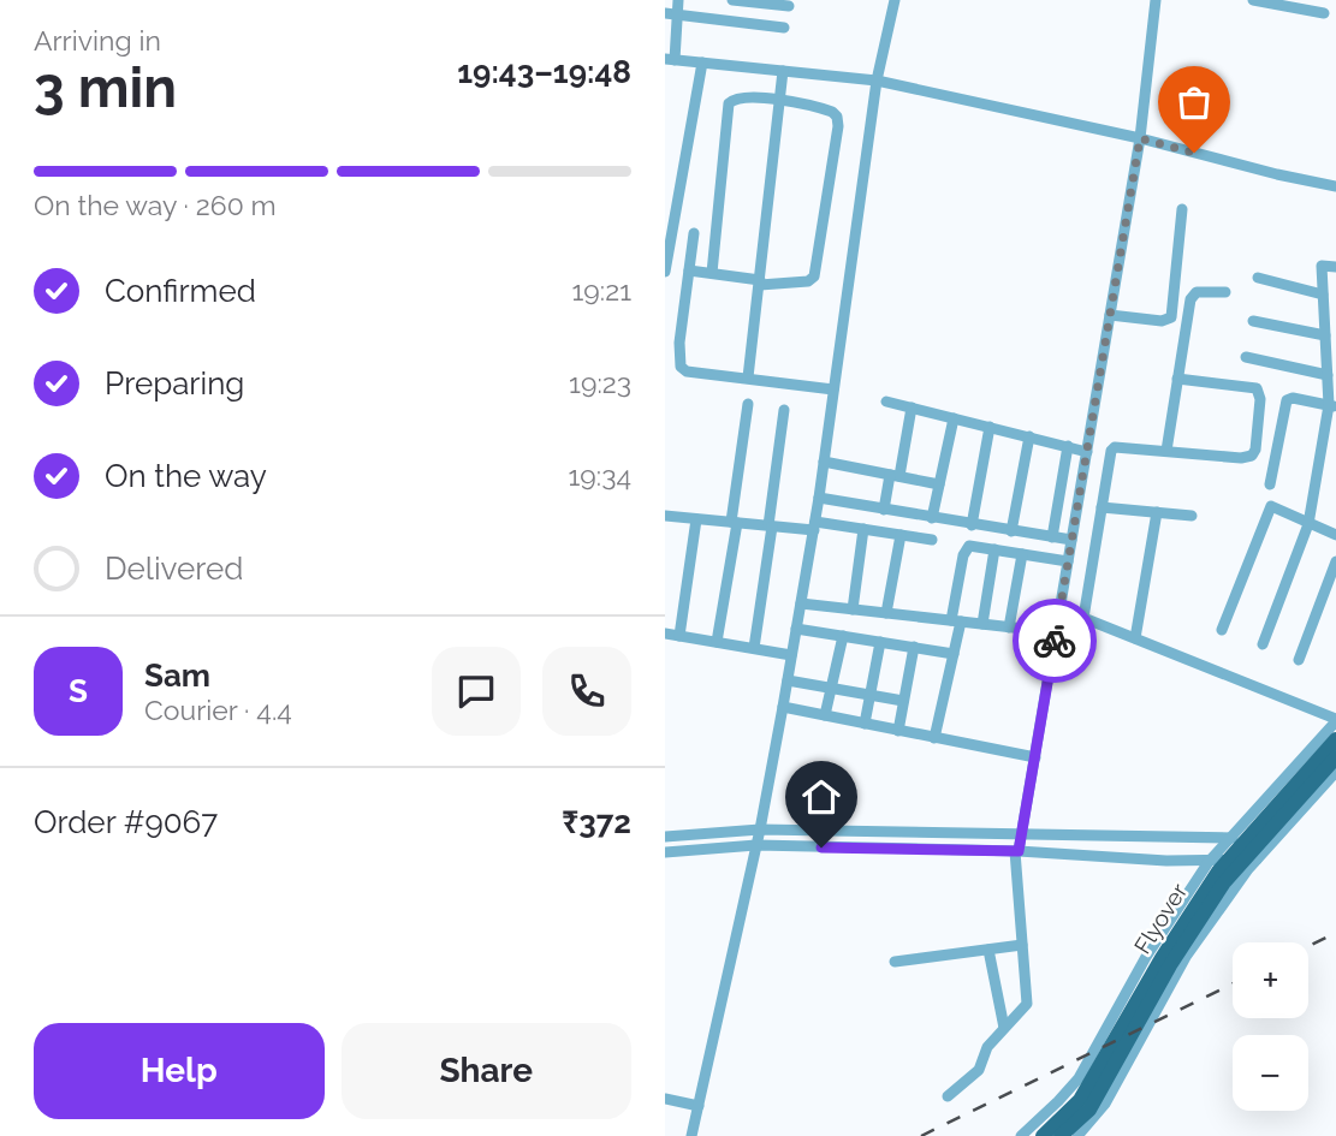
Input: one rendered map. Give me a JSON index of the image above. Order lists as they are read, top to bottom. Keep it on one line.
{"streets":{"main road":["Flyover"]},"page":{"heading":["3 min","Arriving in","19:43–19:48"],"panel":["Sam","Courier · 4.4","Order #9067","₹372"],"bar":"On the way · 260 m","list":[["Confirmed","19:21"],["Preparing","19:23"],["On the way","19:34"],"Delivered"],"round":"S","map_buttons":["+","−"],"buttons":["Help","Share"]}}
